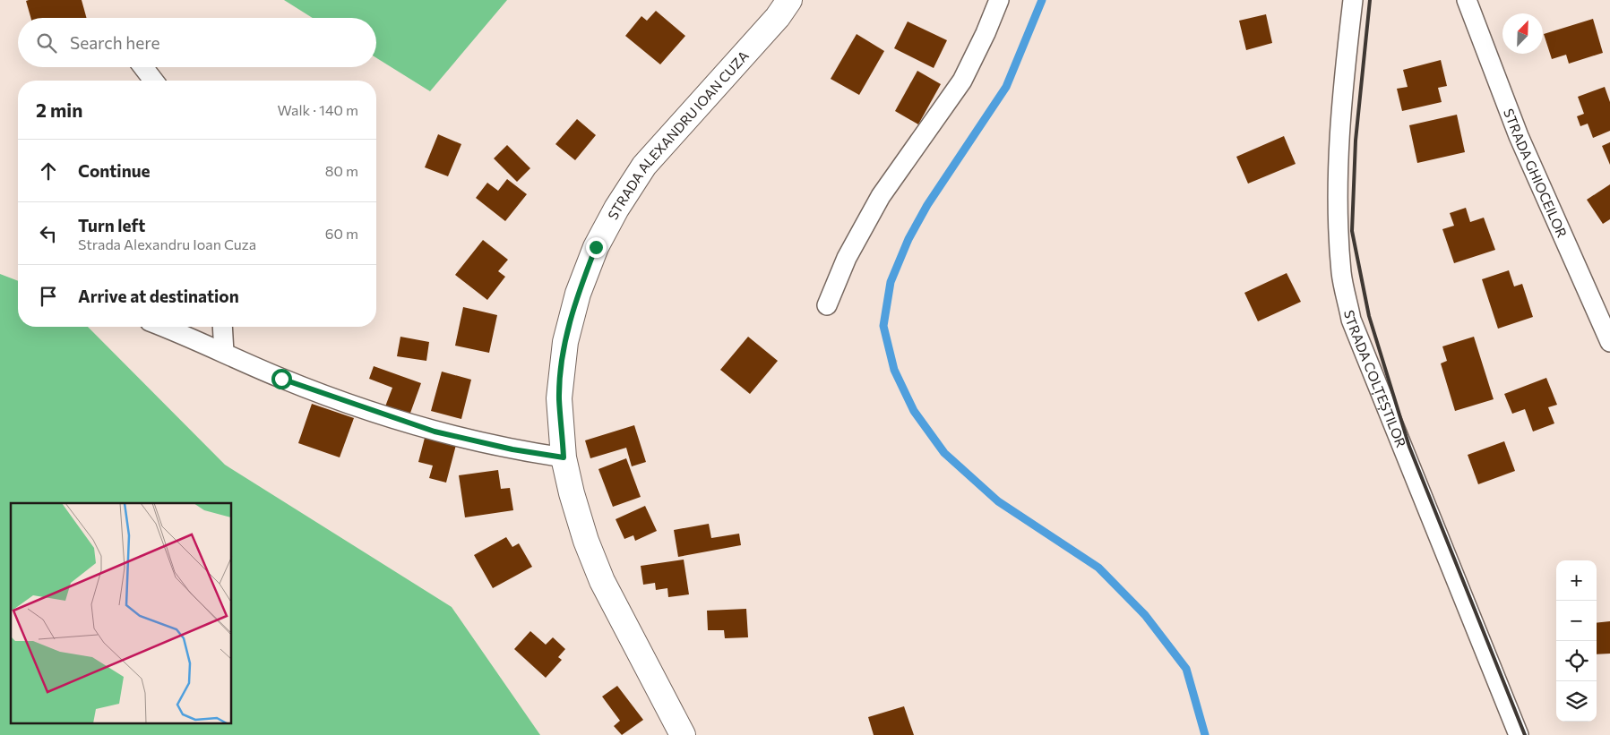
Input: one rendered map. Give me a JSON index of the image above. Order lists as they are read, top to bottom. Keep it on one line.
{"streets":{"main road":["STRADA ALEXANDRU IOAN CUZA"],"street":["STRADA GHIOCEILOR","STRADA COLȚEȘTILOR"]},"north":"top right","page":{"search":"Search here","heading":["2 min","Walk · 140 m"],"list":[["Continue","80 m"],["Turn left","Strada Alexandru Ioan Cuza","60 m"],"Arrive at destination"],"map_buttons":["+","−"]}}
